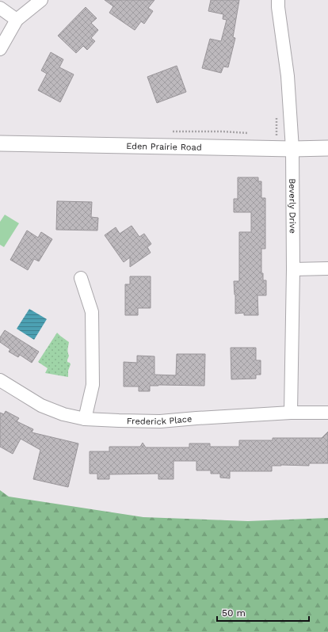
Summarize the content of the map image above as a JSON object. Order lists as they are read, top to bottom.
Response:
{
  "streets": {
    "street": ["Eden Prairie Road", "Beverly Drive", "Frederick Place"]
  },
  "crossings": [
    ["Eden Prairie Road", "Beverly Drive"],
    ["Beverly Drive", "Frederick Place"]
  ],
  "scale_bar": "50 m"
}
